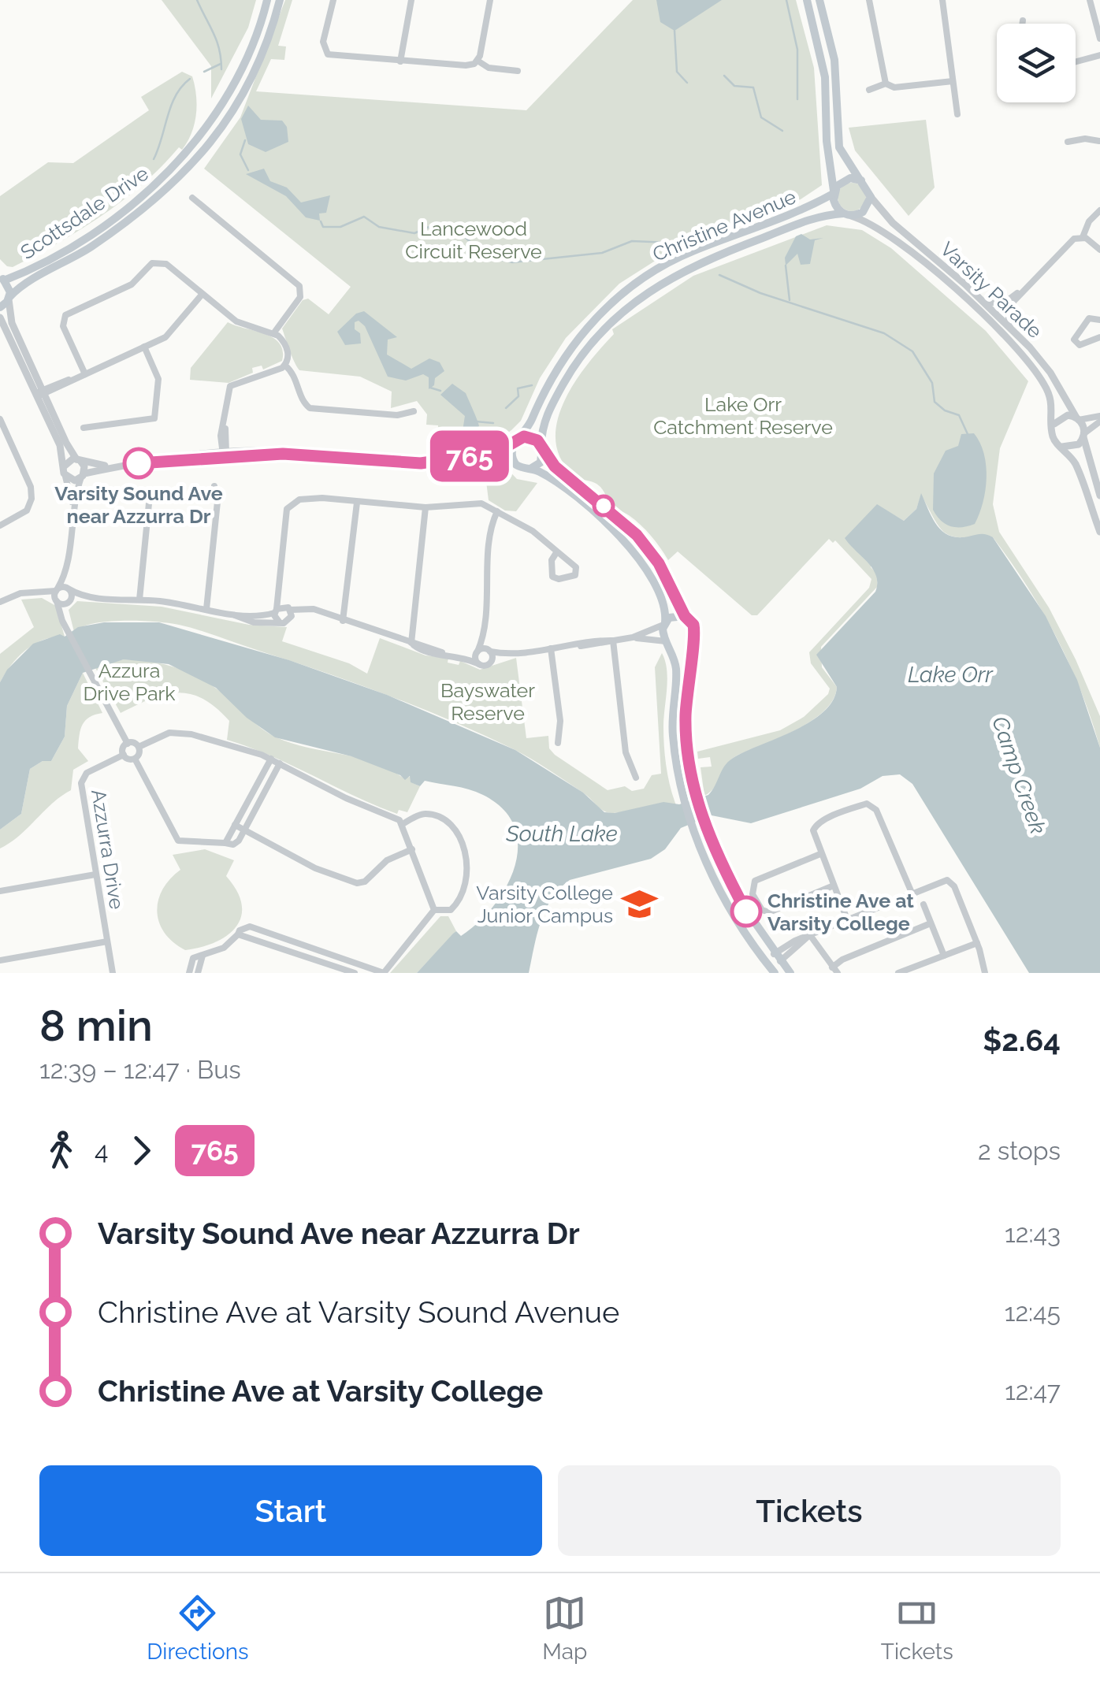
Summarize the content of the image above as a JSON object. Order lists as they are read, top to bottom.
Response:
{
  "streets": {
    "main road": ["Scottsdale Drive", "Christine Avenue"],
    "street": ["Varsity Parade", "Azzurra Drive"]
  },
  "crossings": [
    ["Christine Avenue", "Varsity Parade"]
  ],
  "water": ["Lake Orr", "Camp Creek", "South Lake"],
  "parks": [
    "Lancewood Circuit Reserve",
    "Lake Orr Catchment Reserve",
    "Azzura Drive Park",
    "Bayswater Reserve"
  ],
  "places": {
    "other": ["Varsity Sound Ave near Azzurra Dr", "Christine Ave at Varsity College"],
    "school or university": ["Varsity College Junior Campus"]
  },
  "lines": ["bus line 765"],
  "page": {
    "on_map": "765",
    "heading": ["8 min", "12:39 – 12:47 · Bus", "$2.64"],
    "legs": ["4", "765", "2 stops"],
    "list": [
      {
        "name": "Varsity Sound Ave near Azzurra Dr",
        "value": "12:43"
      },
      {
        "name": "Christine Ave at Varsity Sound Avenue",
        "value": "12:45"
      },
      {
        "name": "Christine Ave at Varsity College",
        "value": "12:47"
      }
    ],
    "buttons": ["Start", "Tickets"],
    "tabs": ["Directions", "Map", "Tickets"]
  }
}
